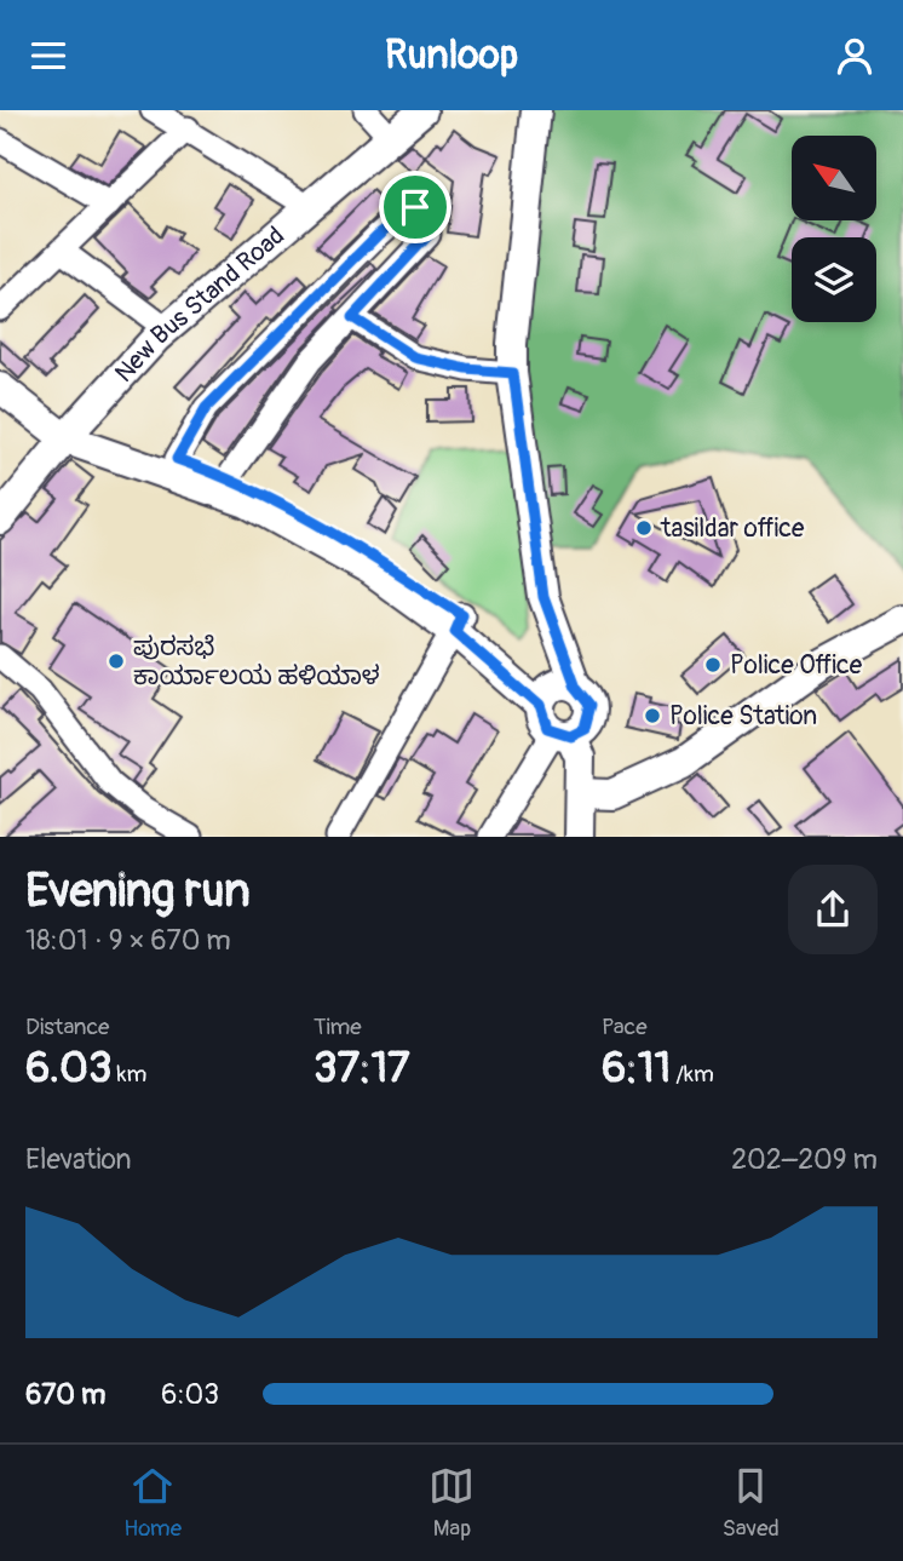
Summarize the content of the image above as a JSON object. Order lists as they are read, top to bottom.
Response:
{
  "streets": {
    "main road": ["New Bus Stand Road"]
  },
  "places": [
    "tasildar office",
    "ಪುರಸಭೆ ಕಾರ್ಯಾಲಯ ಹಳಿಯಾಳ",
    "Police Office",
    "Police Station"
  ],
  "north": "top left",
  "page": {
    "header": "Runloop",
    "heading": ["Evening run", "18:01 · 9 × 670 m"],
    "stats": [
      ["Distance", "6.03 km"],
      ["Time", "37:17"],
      ["Pace", "6:11 /km"]
    ],
    "chart": ["Elevation", "202–209 m"],
    "list": [
      {
        "name": "670 m",
        "note": "6:03"
      }
    ],
    "tabs": ["Home", "Map", "Saved"]
  }
}
